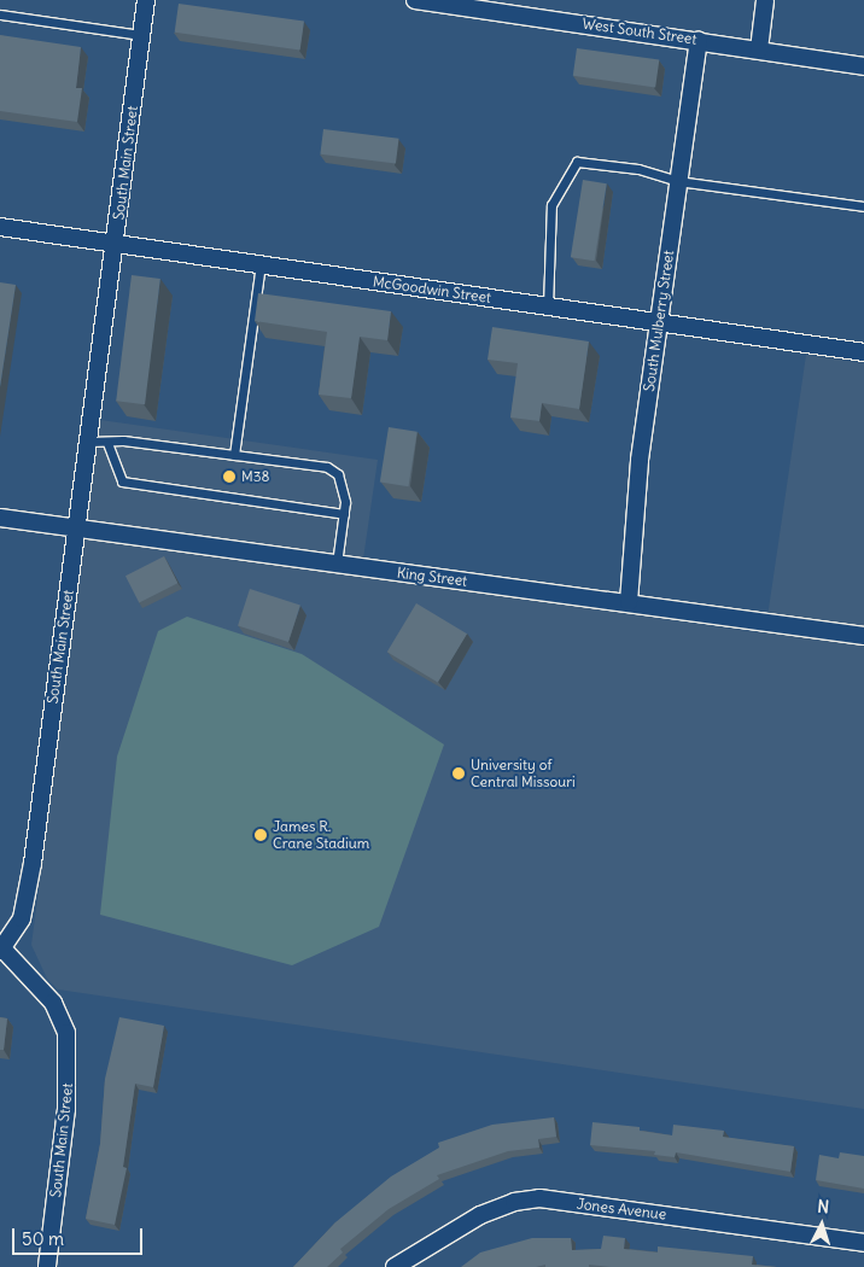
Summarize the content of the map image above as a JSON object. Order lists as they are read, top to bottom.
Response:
{
  "streets": {
    "street": [
      "West South Street",
      "South Main Street",
      "McGoodwin Street",
      "South Mulberry Street",
      "King Street",
      "Jones Avenue"
    ]
  },
  "crossings": [
    ["West South Street", "South Mulberry Street"],
    ["South Main Street", "McGoodwin Street"],
    ["South Main Street", "King Street"],
    ["McGoodwin Street", "South Mulberry Street"],
    ["South Mulberry Street", "King Street"]
  ],
  "places": ["M38", "University of Central Missouri", "James R. Crane Stadium"],
  "scale_bar": "50 m",
  "north": "top"
}
